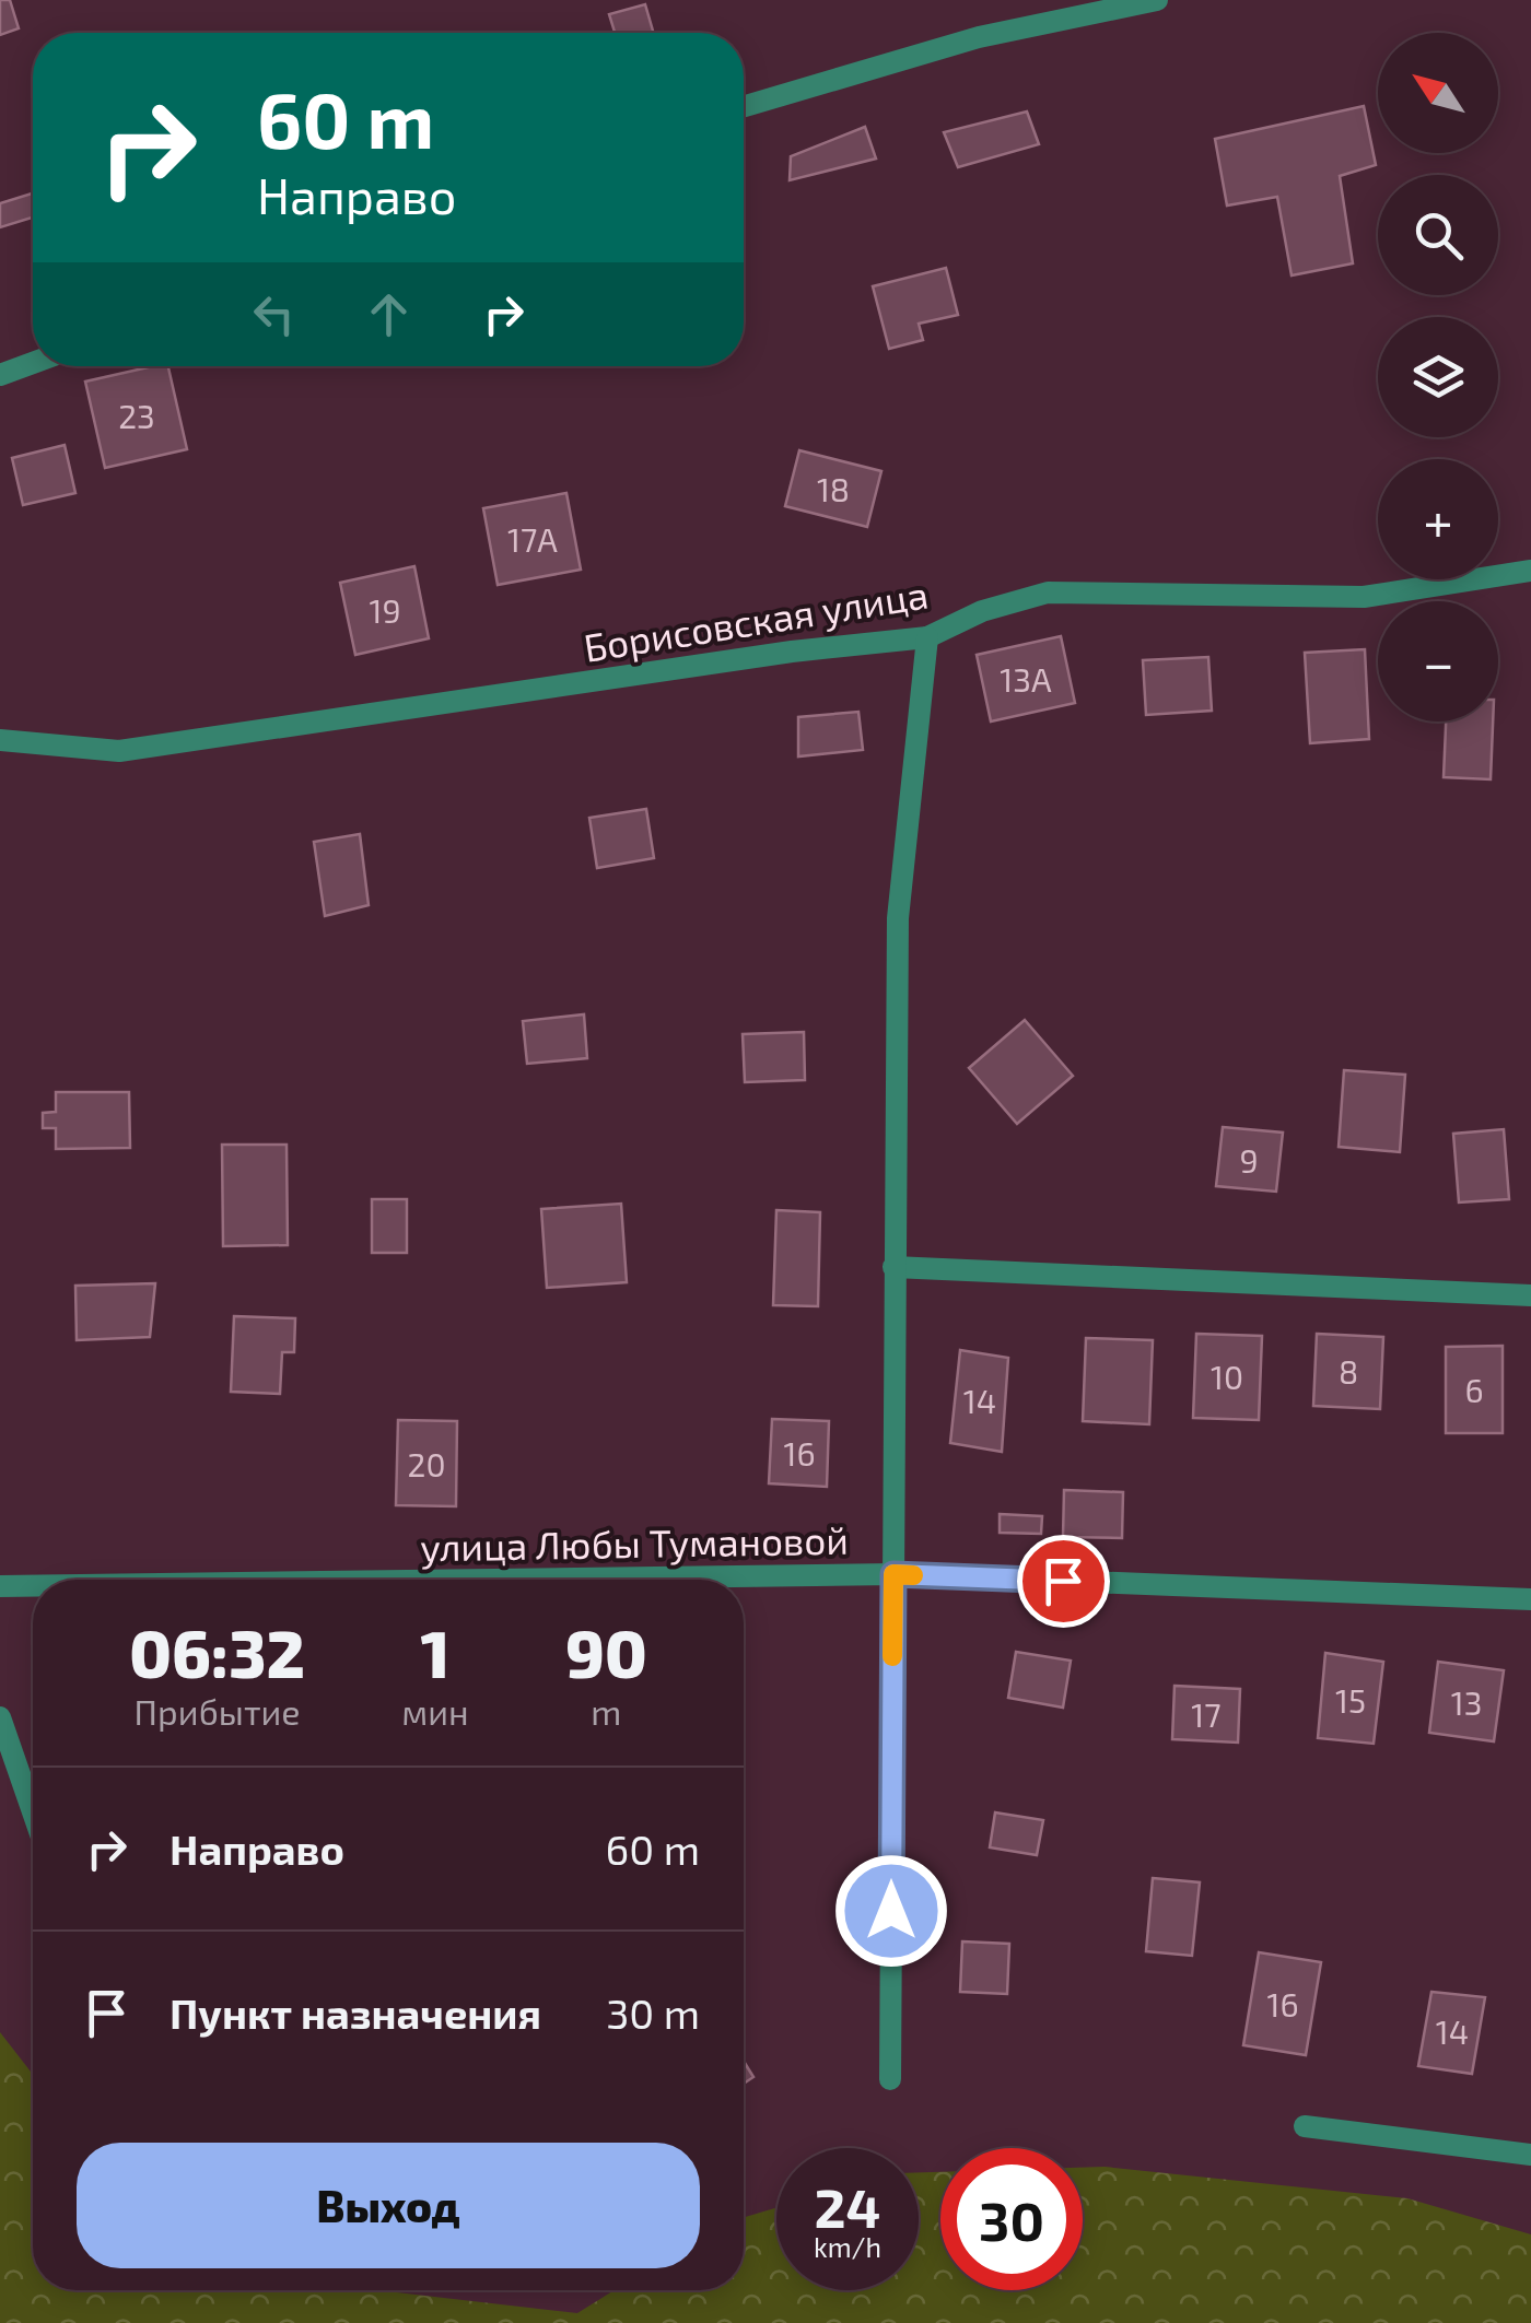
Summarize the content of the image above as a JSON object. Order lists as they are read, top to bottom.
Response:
{
  "streets": {
    "street": ["Борисовская улица", "улица Любы Тумановой"]
  },
  "house_numbers": [
    "23",
    "18",
    "17А",
    "19",
    "13А",
    "9",
    "8",
    "10",
    "6",
    "14",
    "16",
    "20",
    "15",
    "13",
    "17",
    "16",
    "14"
  ],
  "north": "top left",
  "page": {
    "map_buttons": ["+", "−"],
    "turn": ["60 m", "Направо"],
    "eta": [
      "06:32",
      "Прибытие",
      "1",
      "мин",
      "90",
      "m"
    ],
    "list": [
      {
        "name": "Направо",
        "value": "60 m"
      },
      {
        "name": "Пункт назначения",
        "value": "30 m"
      }
    ],
    "buttons": "Выход",
    "speed": "24 km/h",
    "limit": "30"
  }
}
